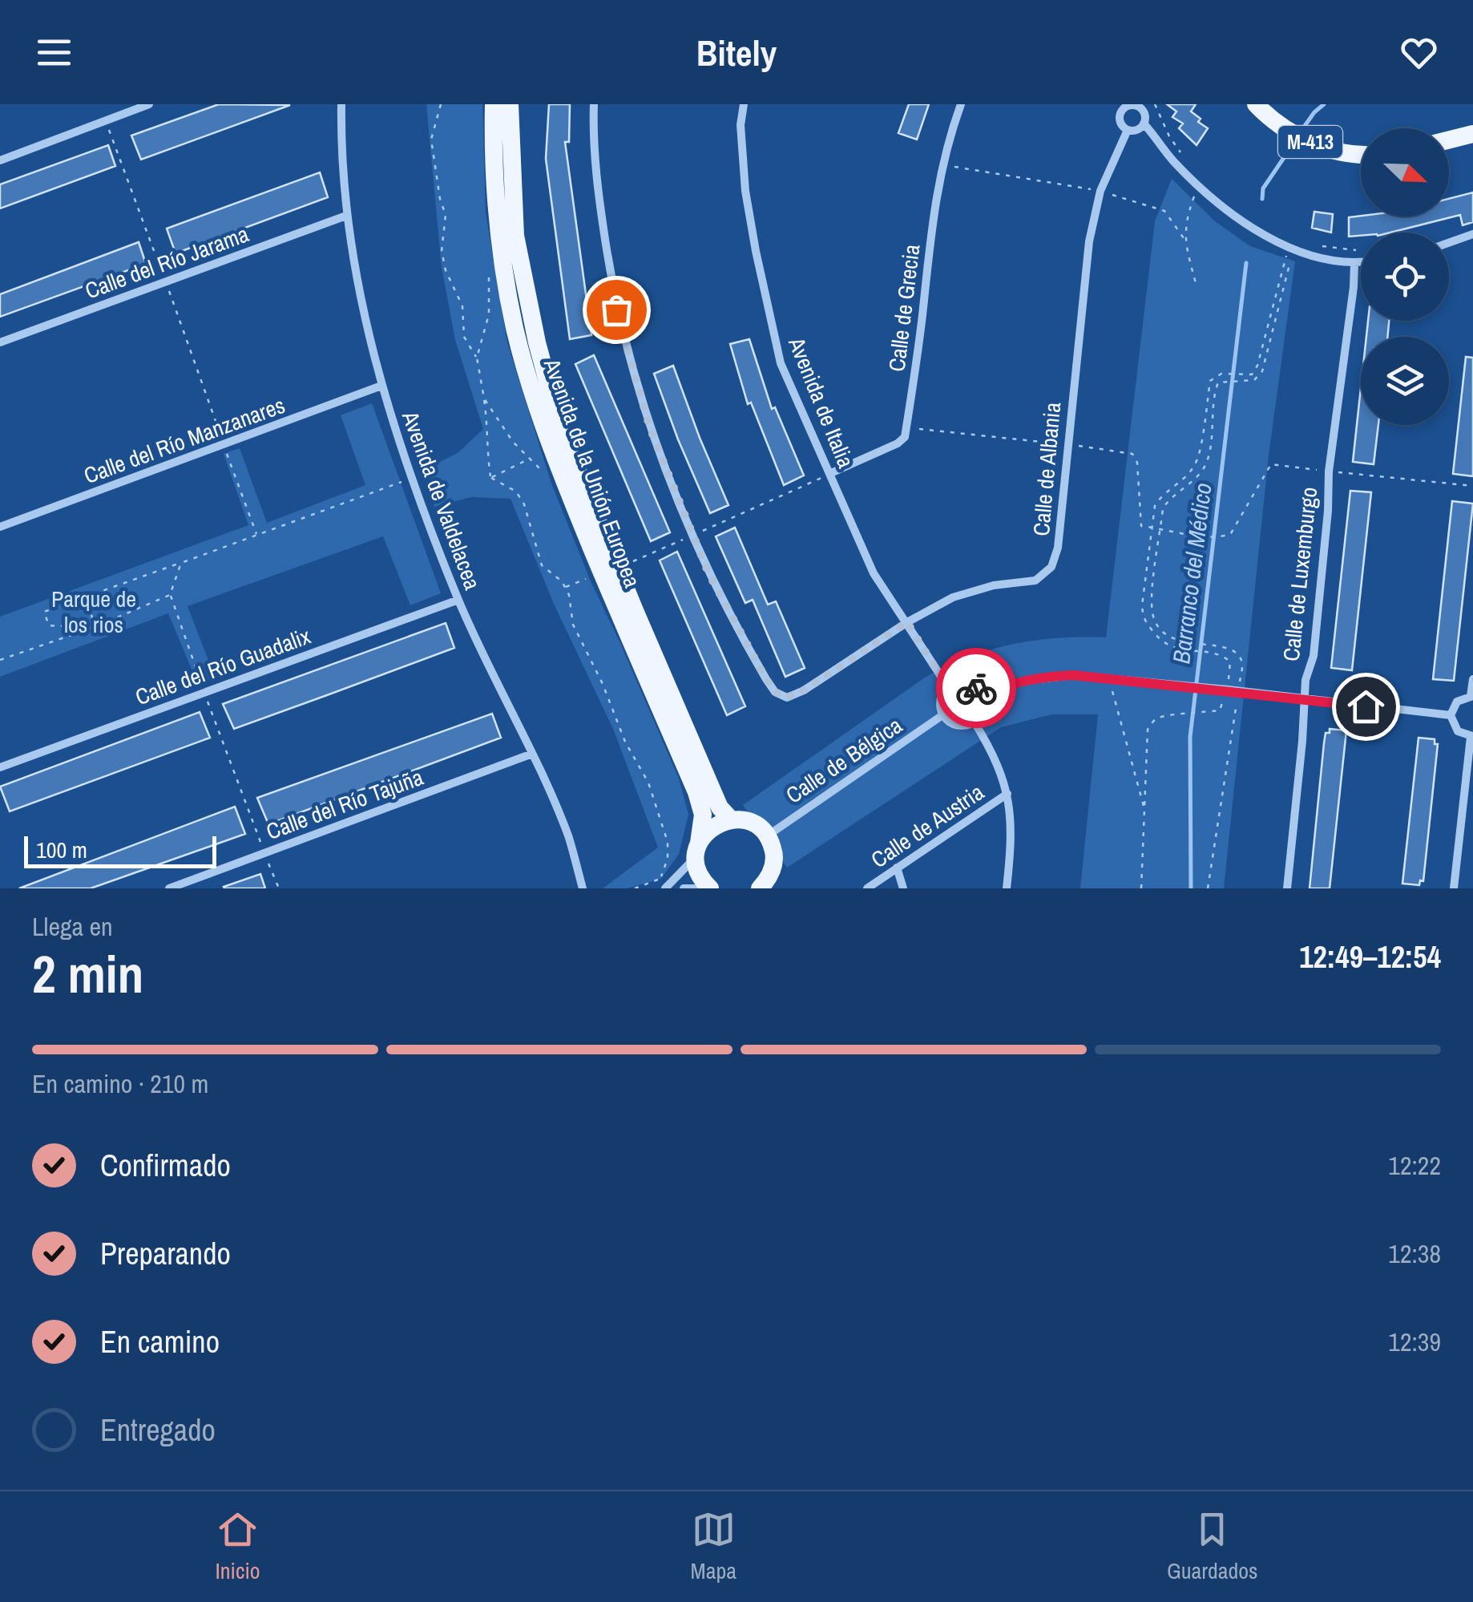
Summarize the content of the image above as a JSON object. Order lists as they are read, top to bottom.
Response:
{
  "streets": {
    "main road": ["M-413", "Avenida de la Unión Europea"],
    "street": [
      "Calle del Río Jarama",
      "Calle de Grecia",
      "Avenida de Italia",
      "Calle del Río Manzanares",
      "Calle de Albania",
      "Avenida de Valdelacea",
      "Calle de Luxemburgo",
      "Calle del Río Guadalix",
      "Calle de Bélgica",
      "Calle del Río Tajuña",
      "Calle de Austria"
    ]
  },
  "crossings": [
    ["Calle del Río Jarama", "Avenida de Valdelacea"],
    ["Calle de Grecia", "Avenida de Italia"],
    ["Avenida de Italia", "Calle de Albania"],
    ["Avenida de Italia", "Calle de Bélgica"],
    ["Calle del Río Manzanares", "Avenida de Valdelacea"],
    ["Avenida de Valdelacea", "Calle del Río Guadalix"],
    ["Avenida de Valdelacea", "Calle del Río Tajuña"]
  ],
  "water": ["Barranco del Médico"],
  "parks": ["Parque de los rios"],
  "scale_bar": "100 m",
  "north": "bottom right",
  "page": {
    "header": "Bitely",
    "scale": "100 m",
    "heading": ["2 min", "Llega en", "12:49–12:54"],
    "bar": "En camino · 210 m",
    "list": [
      ["Confirmado", "12:22"],
      ["Preparando", "12:38"],
      ["En camino", "12:39"],
      "Entregado"
    ],
    "tabs": ["Inicio", "Mapa", "Guardados"]
  }
}
